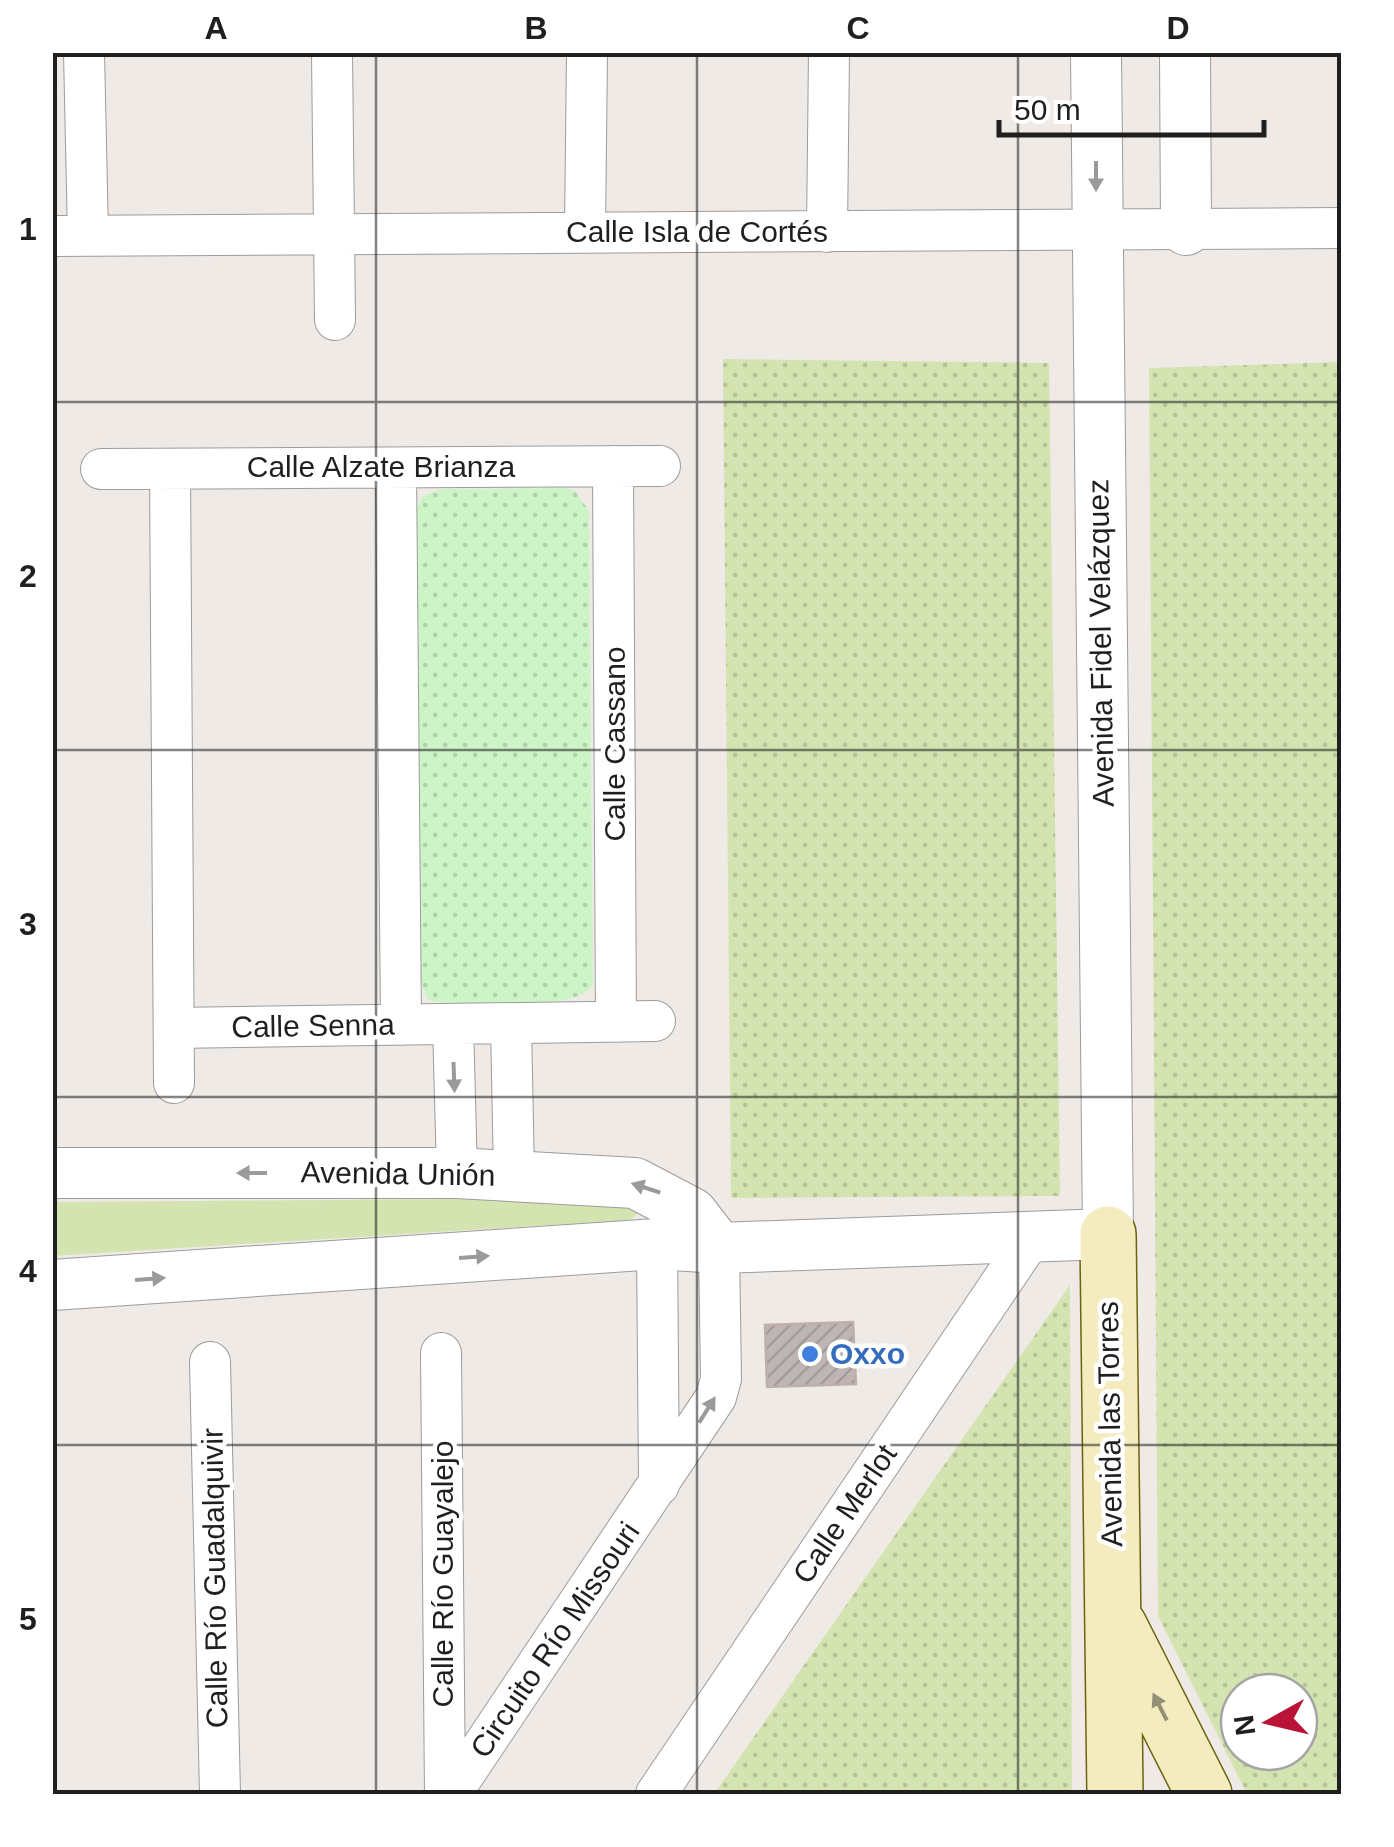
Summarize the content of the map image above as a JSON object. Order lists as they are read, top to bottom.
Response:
{
  "streets": {
    "main road": ["Avenida las Torres"],
    "street": [
      "Calle Isla de Cortés",
      "Calle Alzate Brianza",
      "Avenida Fidel Velázquez",
      "Calle Cassano",
      "Calle Senna",
      "Avenida Unión",
      "Calle Merlot",
      "Calle Río Guayalejo",
      "Calle Río Guadalquivir",
      "Circuito Río Missouri"
    ]
  },
  "crossings": [
    ["Calle Isla de Cortés", "Avenida Fidel Velázquez"],
    ["Calle Alzate Brianza", "Calle Cassano"],
    ["Avenida Fidel Velázquez", "Avenida las Torres"],
    ["Calle Cassano", "Calle Senna"],
    ["Avenida Unión", "Circuito Río Missouri"],
    ["Calle Río Guayalejo", "Circuito Río Missouri"]
  ],
  "places": ["Oxxo"],
  "scale_bar": "50 m",
  "north": "left",
  "grid": {
    "columns": [
      "A",
      "B",
      "C",
      "D"
    ],
    "rows": [
      "1",
      "2",
      "3",
      "4",
      "5"
    ]
  }
}
